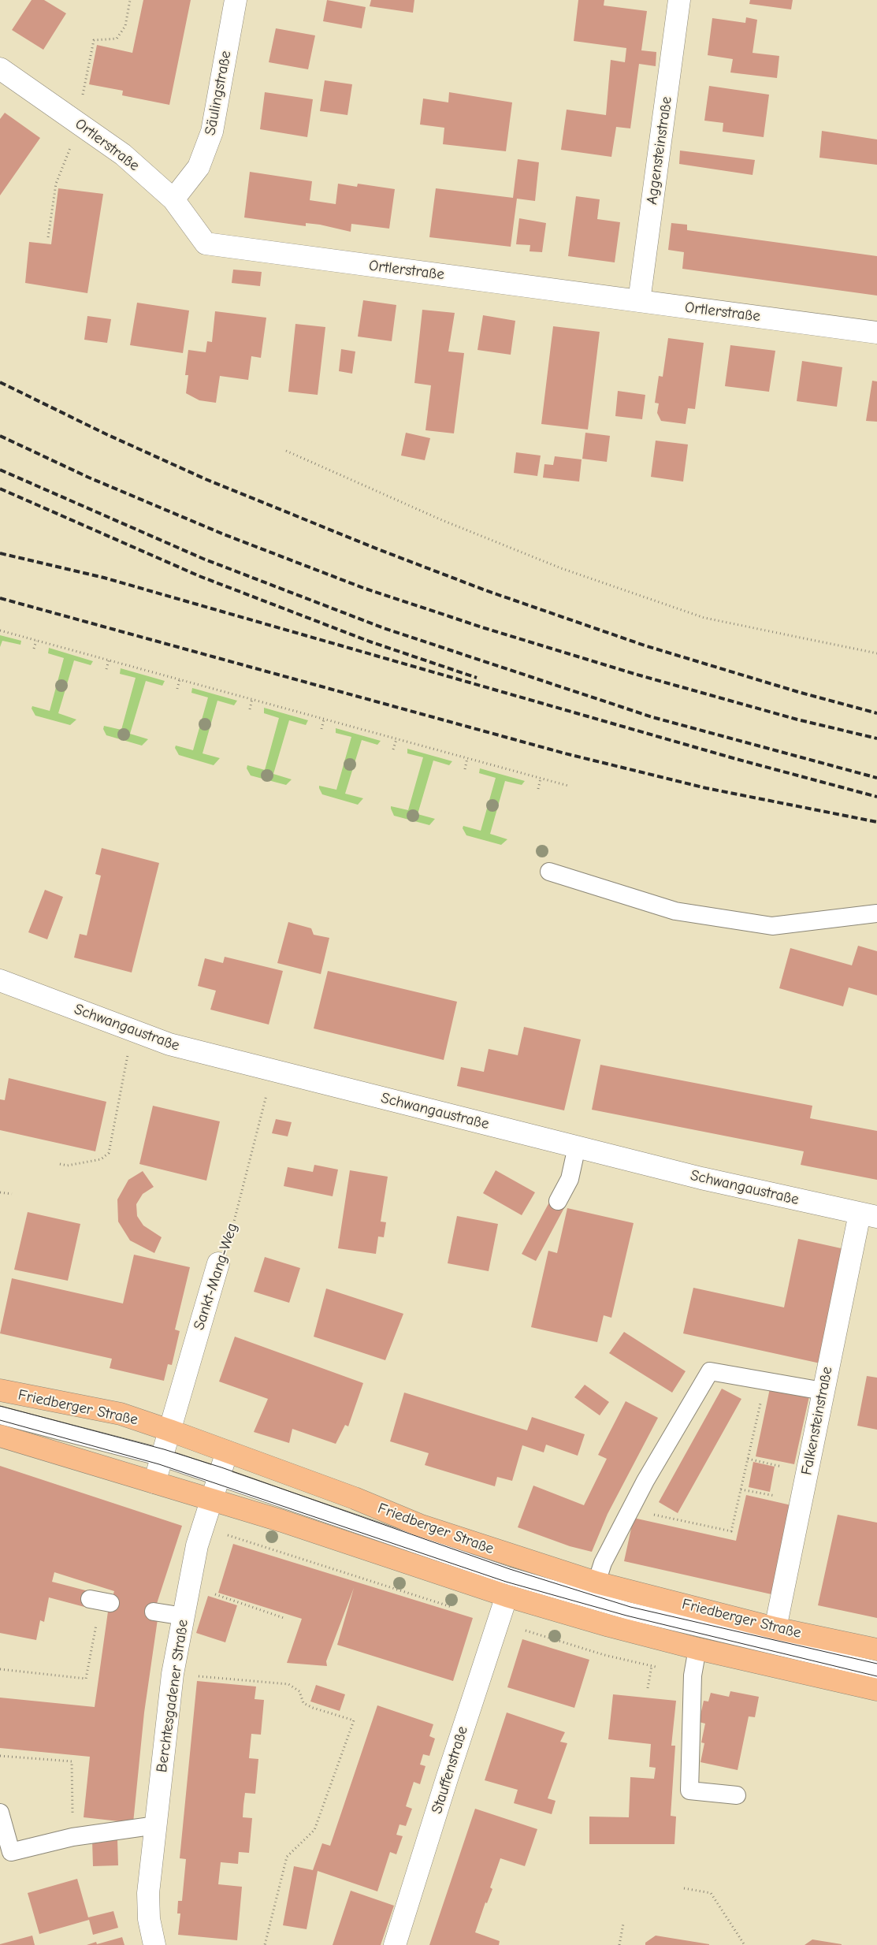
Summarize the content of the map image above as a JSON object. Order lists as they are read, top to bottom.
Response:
{
  "streets": {
    "main road": ["Friedberger Straße"],
    "street": [
      "Säulingstraße",
      "Ortlerstraße",
      "Aggensteinstraße",
      "Schwangaustraße",
      "Sankt-Mang-Weg",
      "Falkensteinstraße",
      "Berchtesgadener Straße",
      "Stauffenstraße"
    ]
  },
  "crossings": [
    ["Säulingstraße", "Ortlerstraße"],
    ["Ortlerstraße", "Aggensteinstraße"],
    ["Schwangaustraße", "Sankt-Mang-Weg"],
    ["Schwangaustraße", "Falkensteinstraße"],
    ["Sankt-Mang-Weg", "Friedberger Straße"],
    ["Friedberger Straße", "Falkensteinstraße"],
    ["Friedberger Straße", "Berchtesgadener Straße"]
  ]
}
